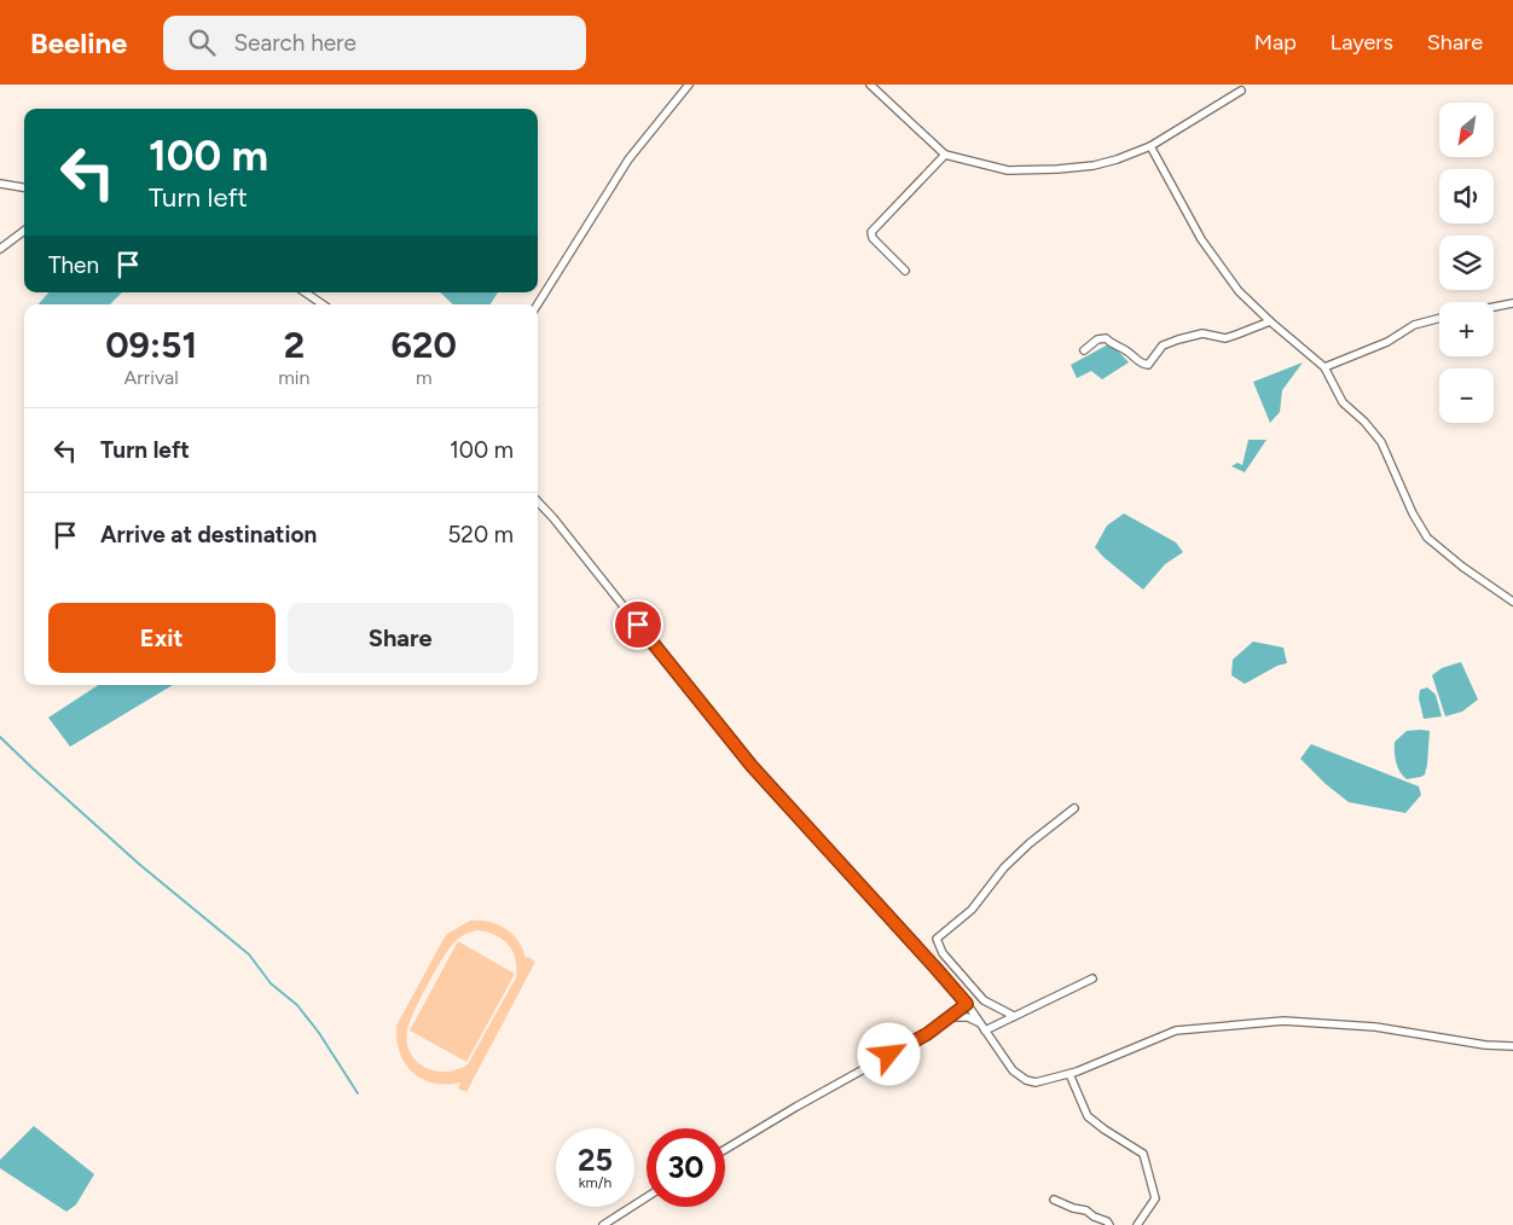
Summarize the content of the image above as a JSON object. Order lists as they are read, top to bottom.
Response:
{
  "north": "bottom left",
  "page": {
    "header": "Beeline",
    "search": "Search here",
    "nav": ["Map", "Layers", "Share"],
    "map_buttons": ["+", "−"],
    "turn": ["100 m", "Turn left"],
    "then": "Then",
    "eta": [
      "09:51",
      "Arrival",
      "2",
      "min",
      "620",
      "m"
    ],
    "list": [
      {
        "name": "Turn left",
        "value": "100 m"
      },
      {
        "name": "Arrive at destination",
        "value": "520 m"
      }
    ],
    "buttons": ["Exit", "Share"],
    "speed": "25 km/h",
    "limit": "30"
  }
}
